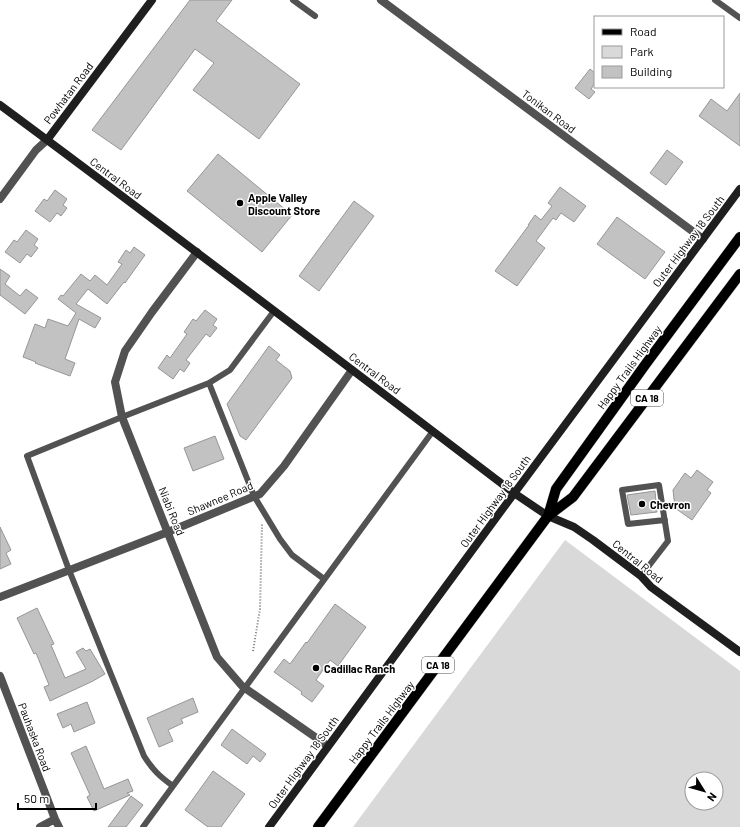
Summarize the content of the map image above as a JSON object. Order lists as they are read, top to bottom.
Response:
{
  "streets": {
    "main road": ["Happy Trails Highway", "CA 18"],
    "street": [
      "Powhatan Road",
      "Tonikan Road",
      "Central Road",
      "Outer Highway 18 South",
      "Shawnee Road",
      "Niabi Road",
      "Pauhaska Road"
    ]
  },
  "crossings": [
    ["Powhatan Road", "Central Road"],
    ["Tonikan Road", "Outer Highway 18 South"],
    ["Central Road", "Outer Highway 18 South"],
    ["Central Road", "Happy Trails Highway"],
    ["Central Road", "Shawnee Road"],
    ["Central Road", "Niabi Road"],
    ["Outer Highway 18 South", "Niabi Road"],
    ["Shawnee Road", "Niabi Road"]
  ],
  "places": ["Apple Valley Discount Store", "Chevron", "Cadillac Ranch"],
  "legend": ["Road", "Park", "Building"],
  "scale_bar": "50 m",
  "north": "bottom right"
}
